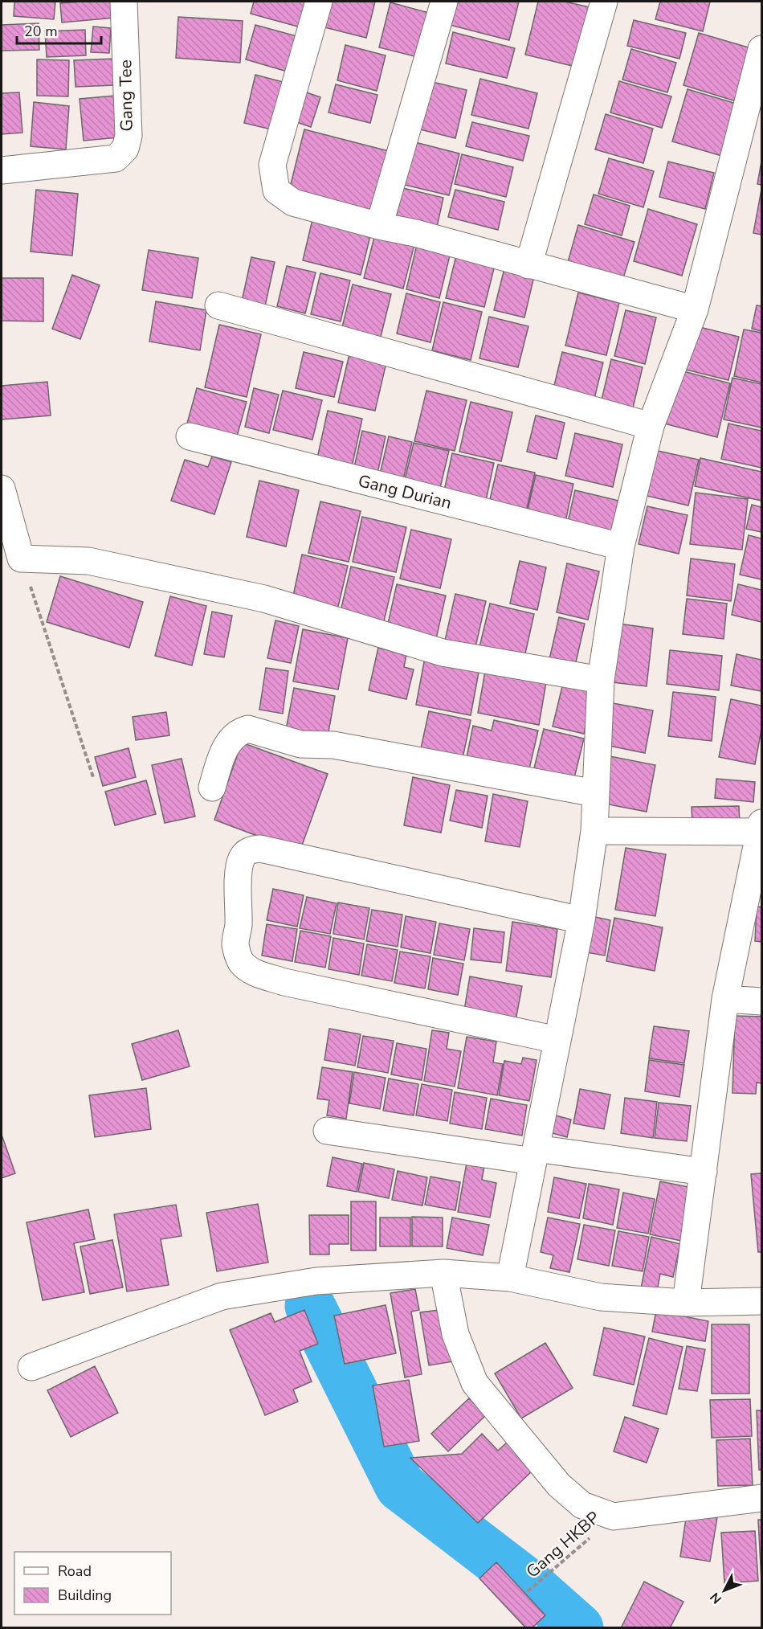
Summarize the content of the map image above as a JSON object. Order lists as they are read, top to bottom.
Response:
{
  "streets": {
    "street": ["Gang Tee", "Gang Durian"],
    "path": ["Gang HKBP"]
  },
  "legend": ["Road", "Building"],
  "scale_bar": "20 m",
  "north": "bottom left"
}
